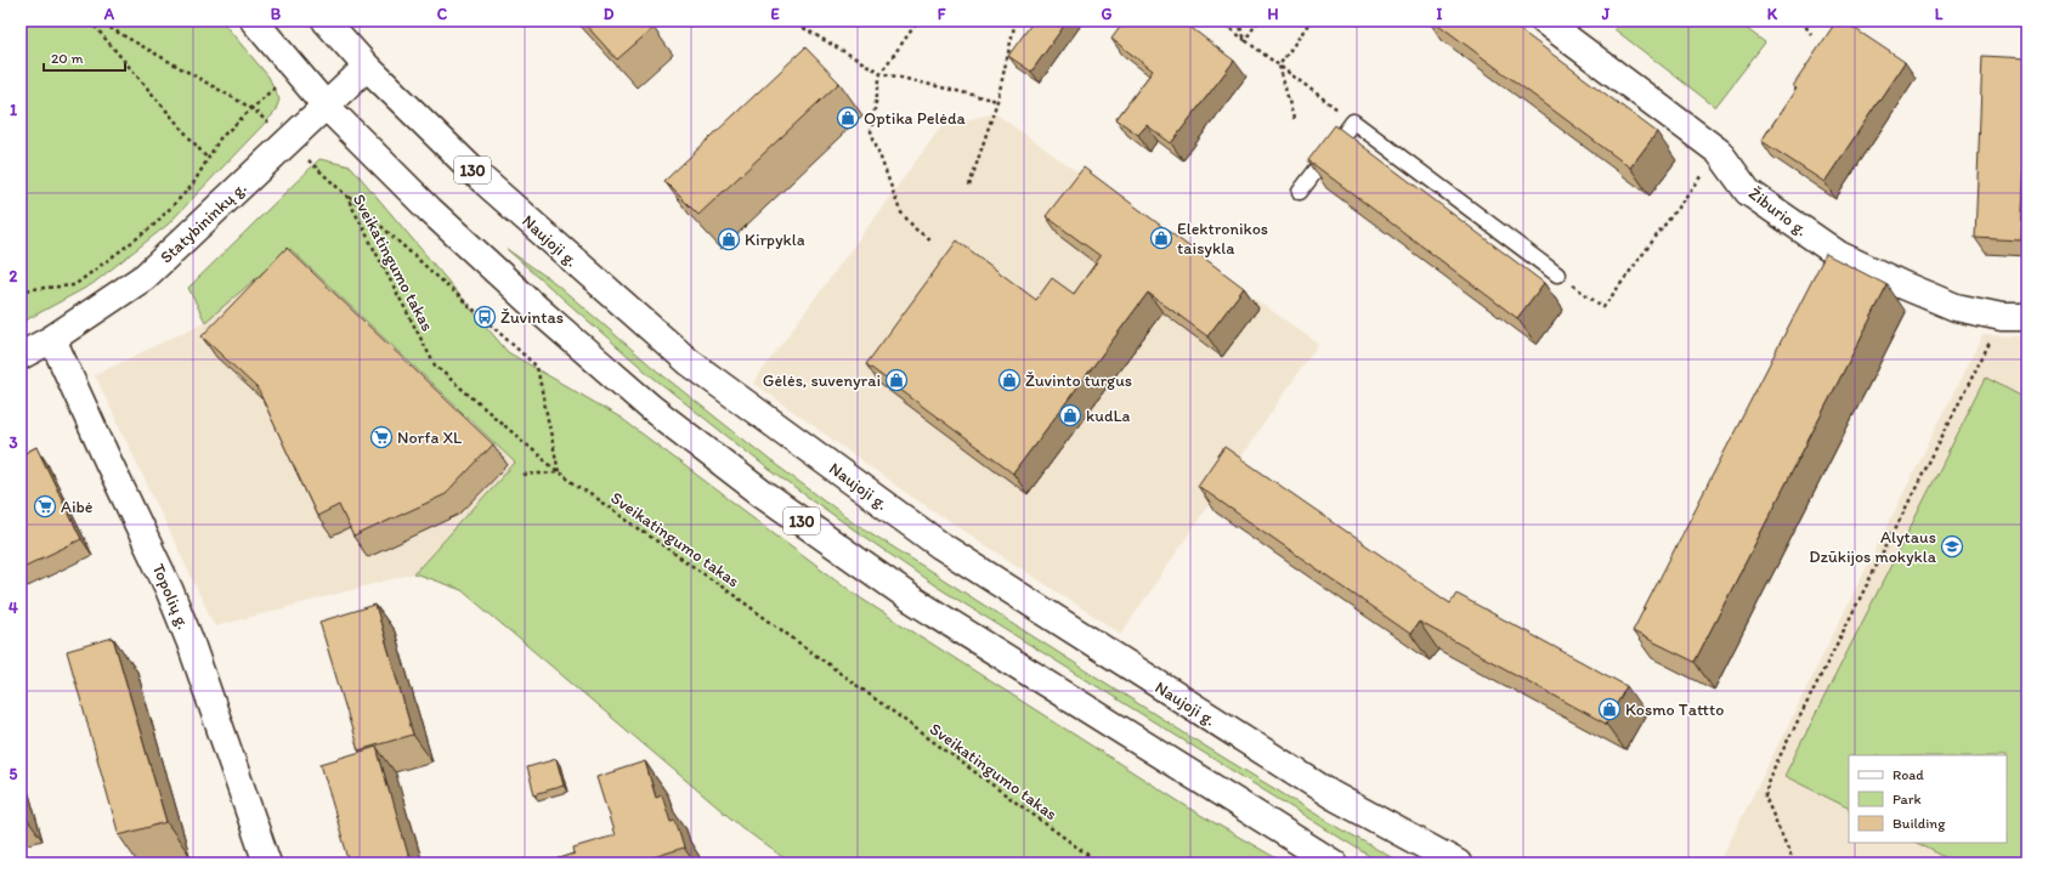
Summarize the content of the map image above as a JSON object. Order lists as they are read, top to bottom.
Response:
{
  "streets": {
    "main road": [
      "130",
      "Žiburio g.",
      "Statybininkų g.",
      "Naujoji g.",
      "Topolių g."
    ],
    "path": ["Sveikatingumo takas"]
  },
  "crossings": [
    ["130", "Statybininkų g."],
    ["Statybininkų g.", "Naujoji g."],
    ["Statybininkų g.", "Topolių g."]
  ],
  "places": {
    "shop": [
      "Optika Pelėda",
      "Elektronikos taisykla",
      "Kirpykla",
      "Gėlės, suvenyrai",
      "Žuvinto turgus",
      "kudLa",
      "Kosmo Tattto"
    ],
    "bus stop": ["Žuvintas"],
    "supermarket": ["Norfa XL", "Aibė"],
    "school or university": ["Alytaus Dzūkijos mokykla"]
  },
  "legend": ["Road", "Park", "Building"],
  "scale_bar": "20 m",
  "grid": {
    "columns": [
      "A",
      "B",
      "C",
      "D",
      "E",
      "F",
      "G",
      "H",
      "I",
      "J",
      "K",
      "L"
    ],
    "rows": [
      "1",
      "2",
      "3",
      "4",
      "5"
    ]
  }
}
